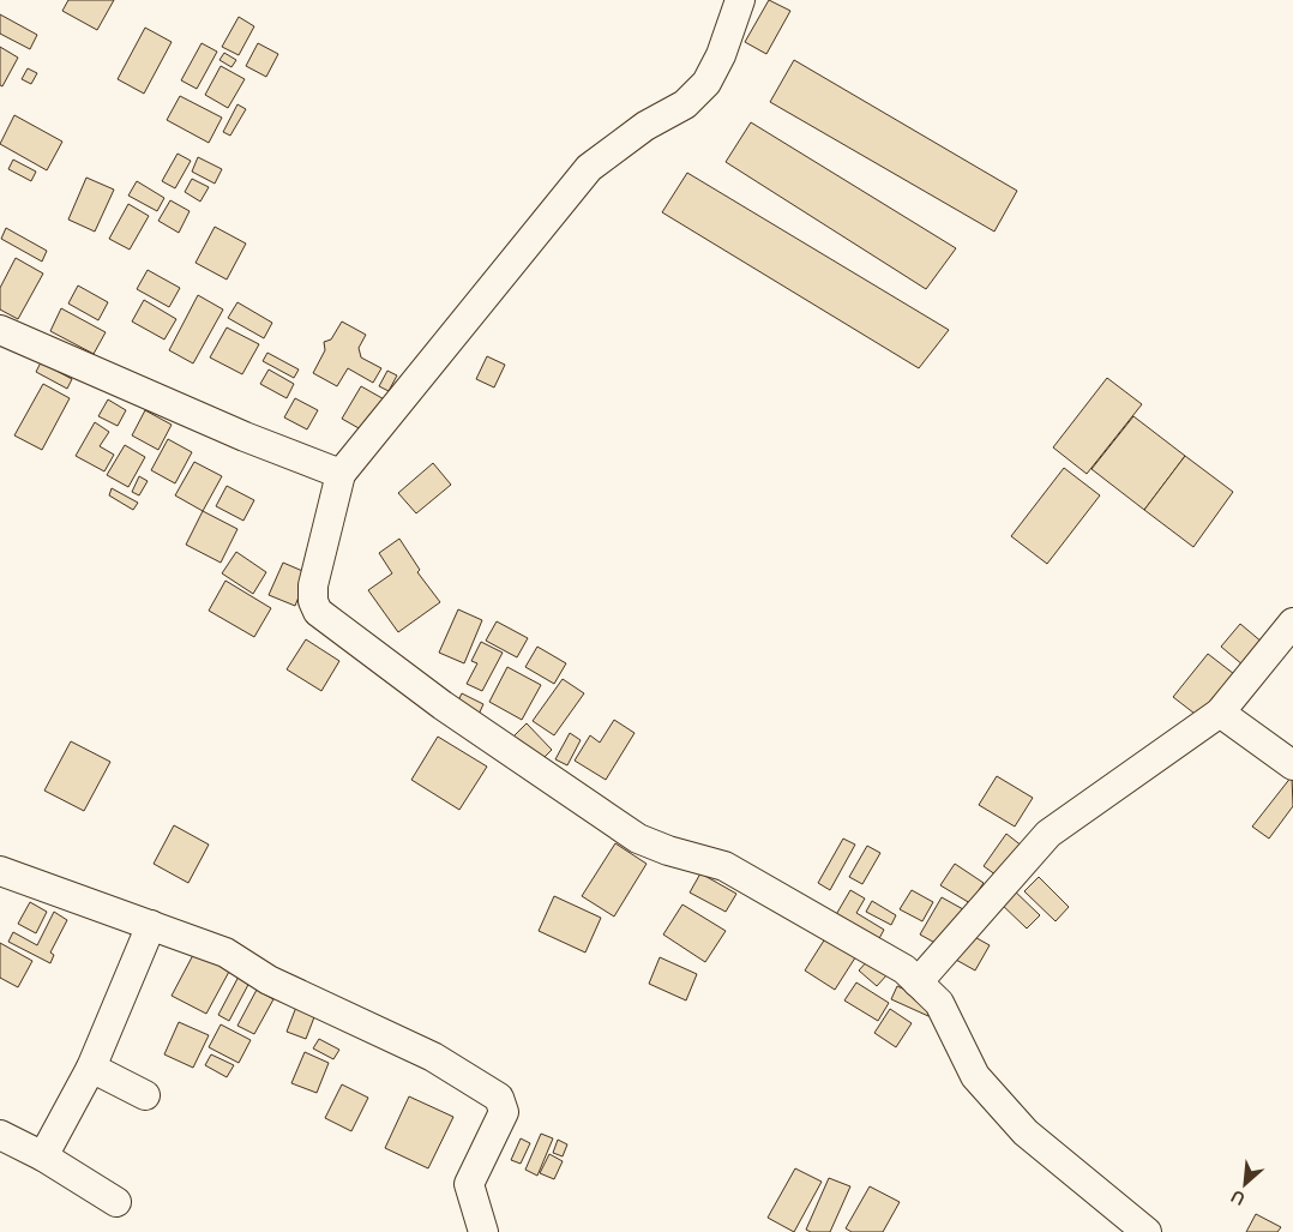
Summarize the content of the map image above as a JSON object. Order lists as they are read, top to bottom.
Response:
{
  "north": "bottom left"
}
